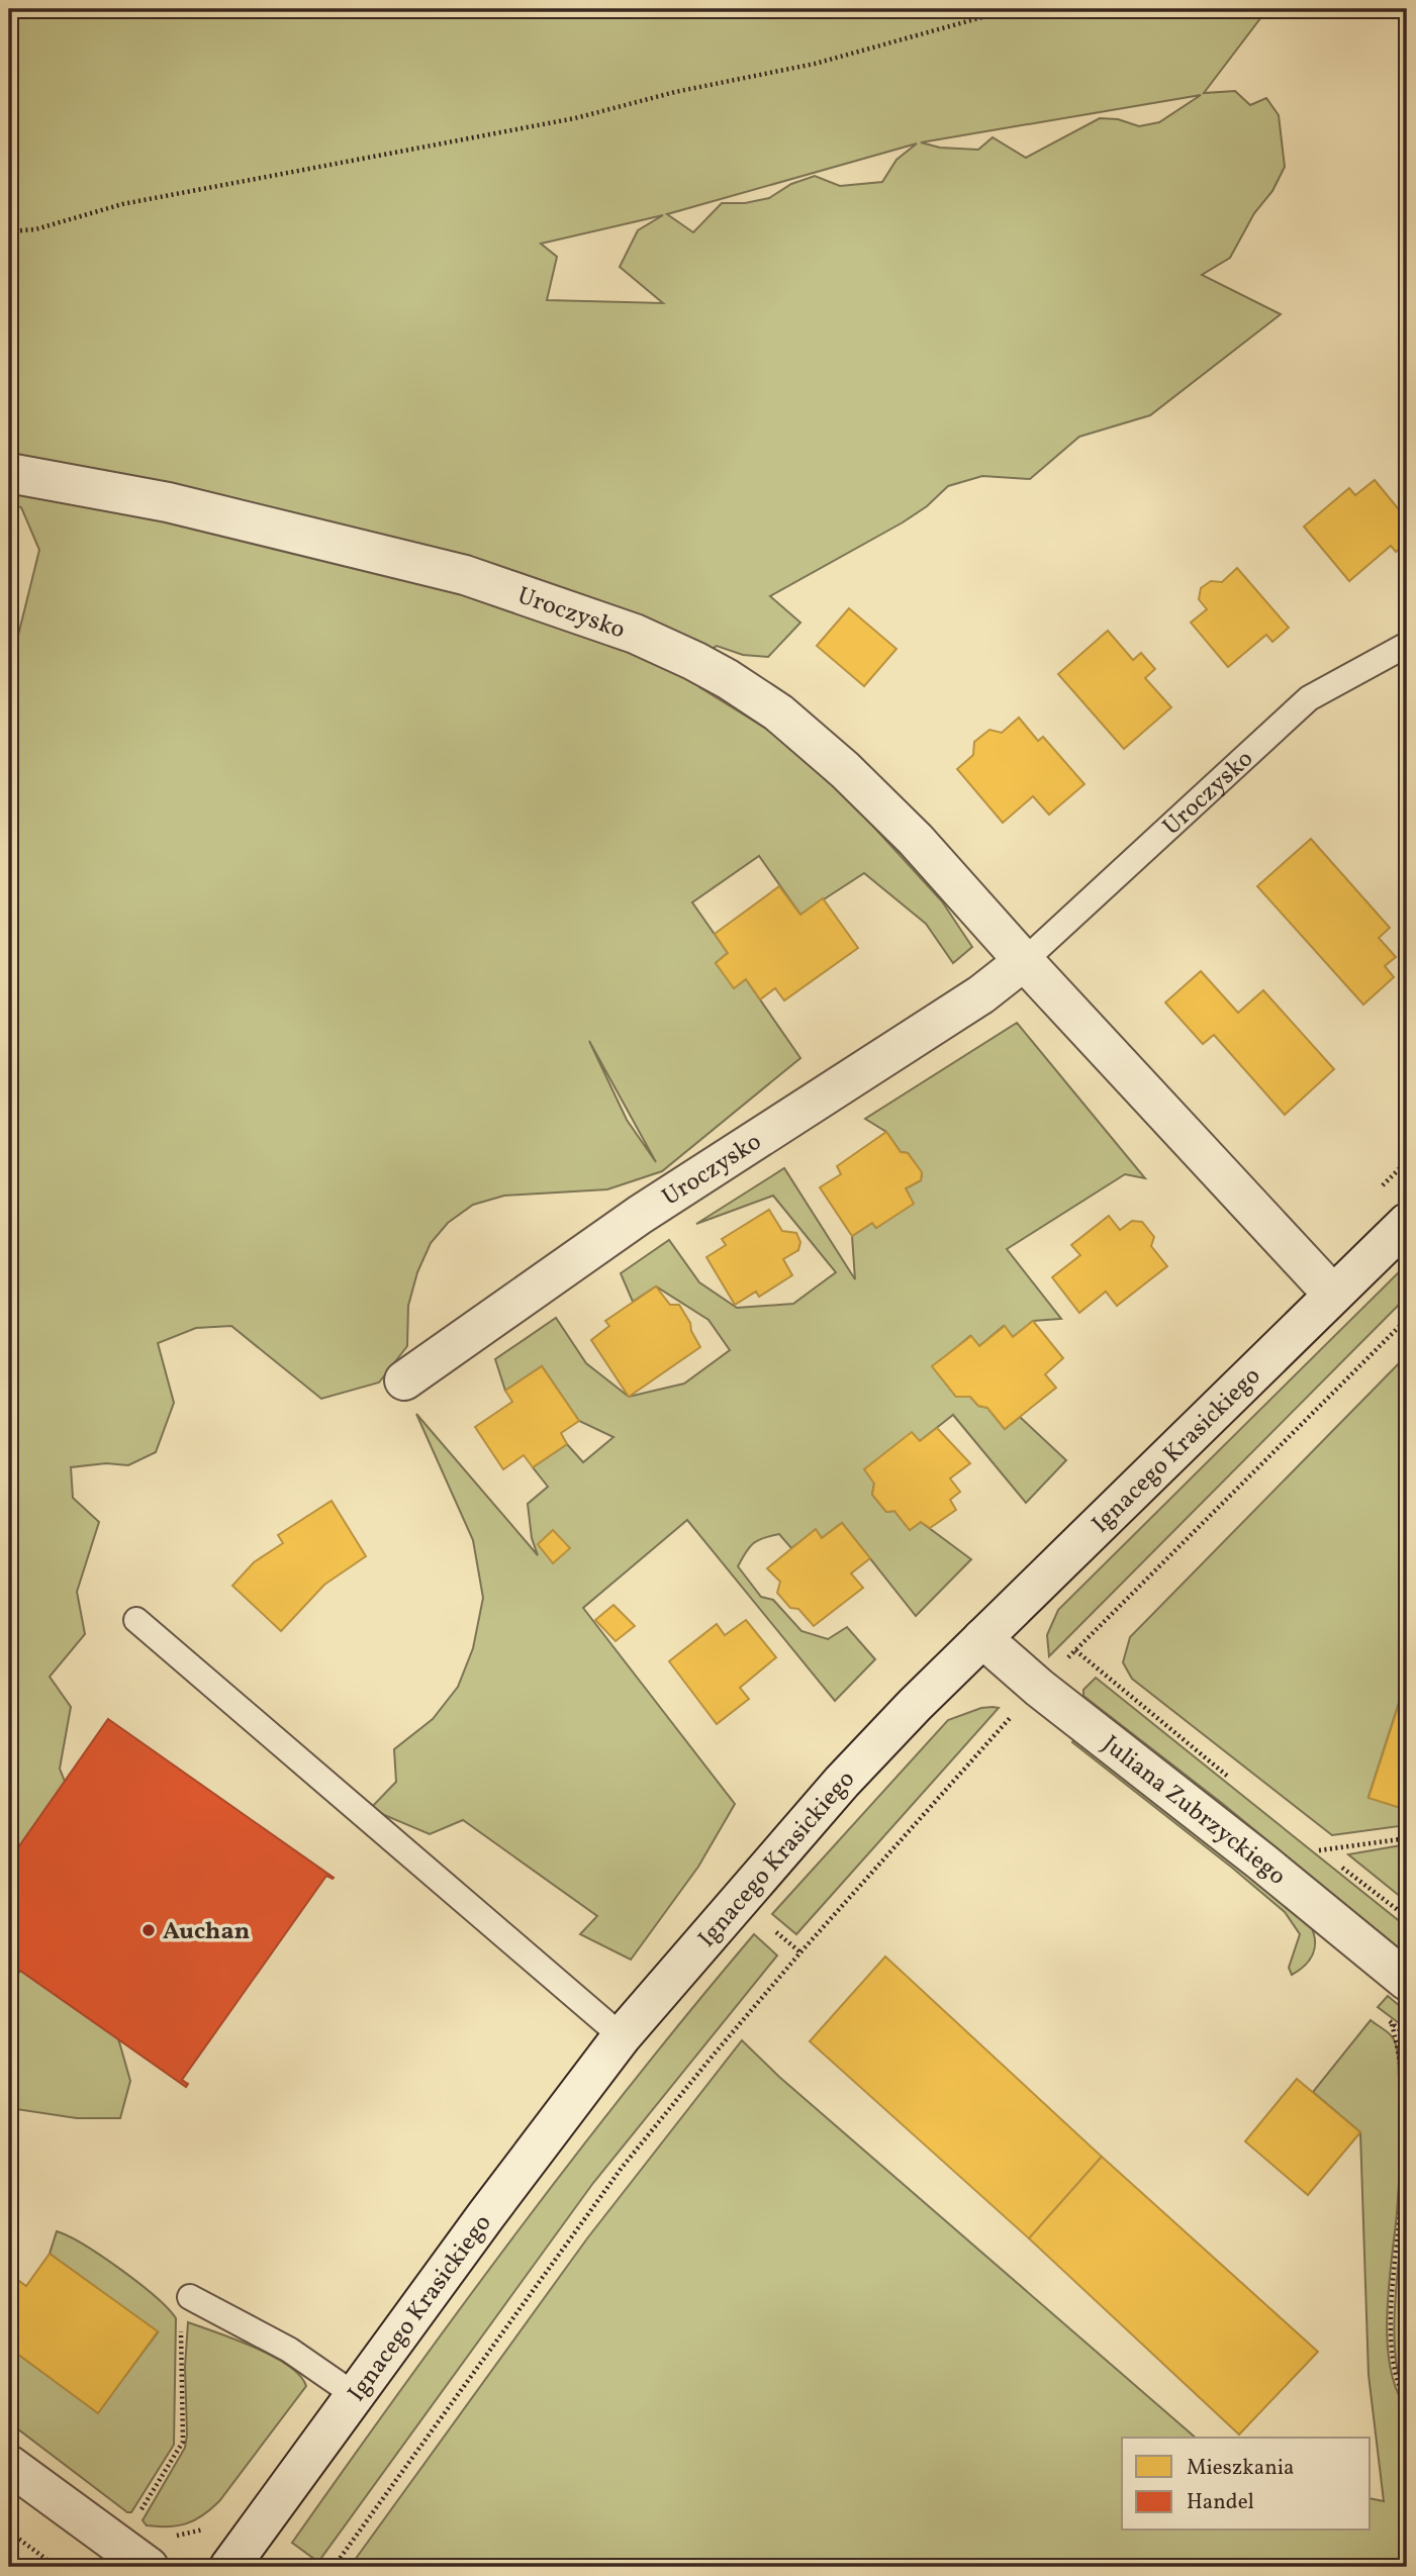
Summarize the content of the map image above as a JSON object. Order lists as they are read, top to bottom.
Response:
{
  "streets": {
    "street": ["Uroczysko", "Ignacego Krasickiego", "Juliana Zubrzyckiego"]
  },
  "crossings": [
    ["Uroczysko", "Ignacego Krasickiego"],
    ["Ignacego Krasickiego", "Juliana Zubrzyckiego"]
  ],
  "places": ["Auchan"],
  "legend": ["Mieszkania", "Handel"]
}
